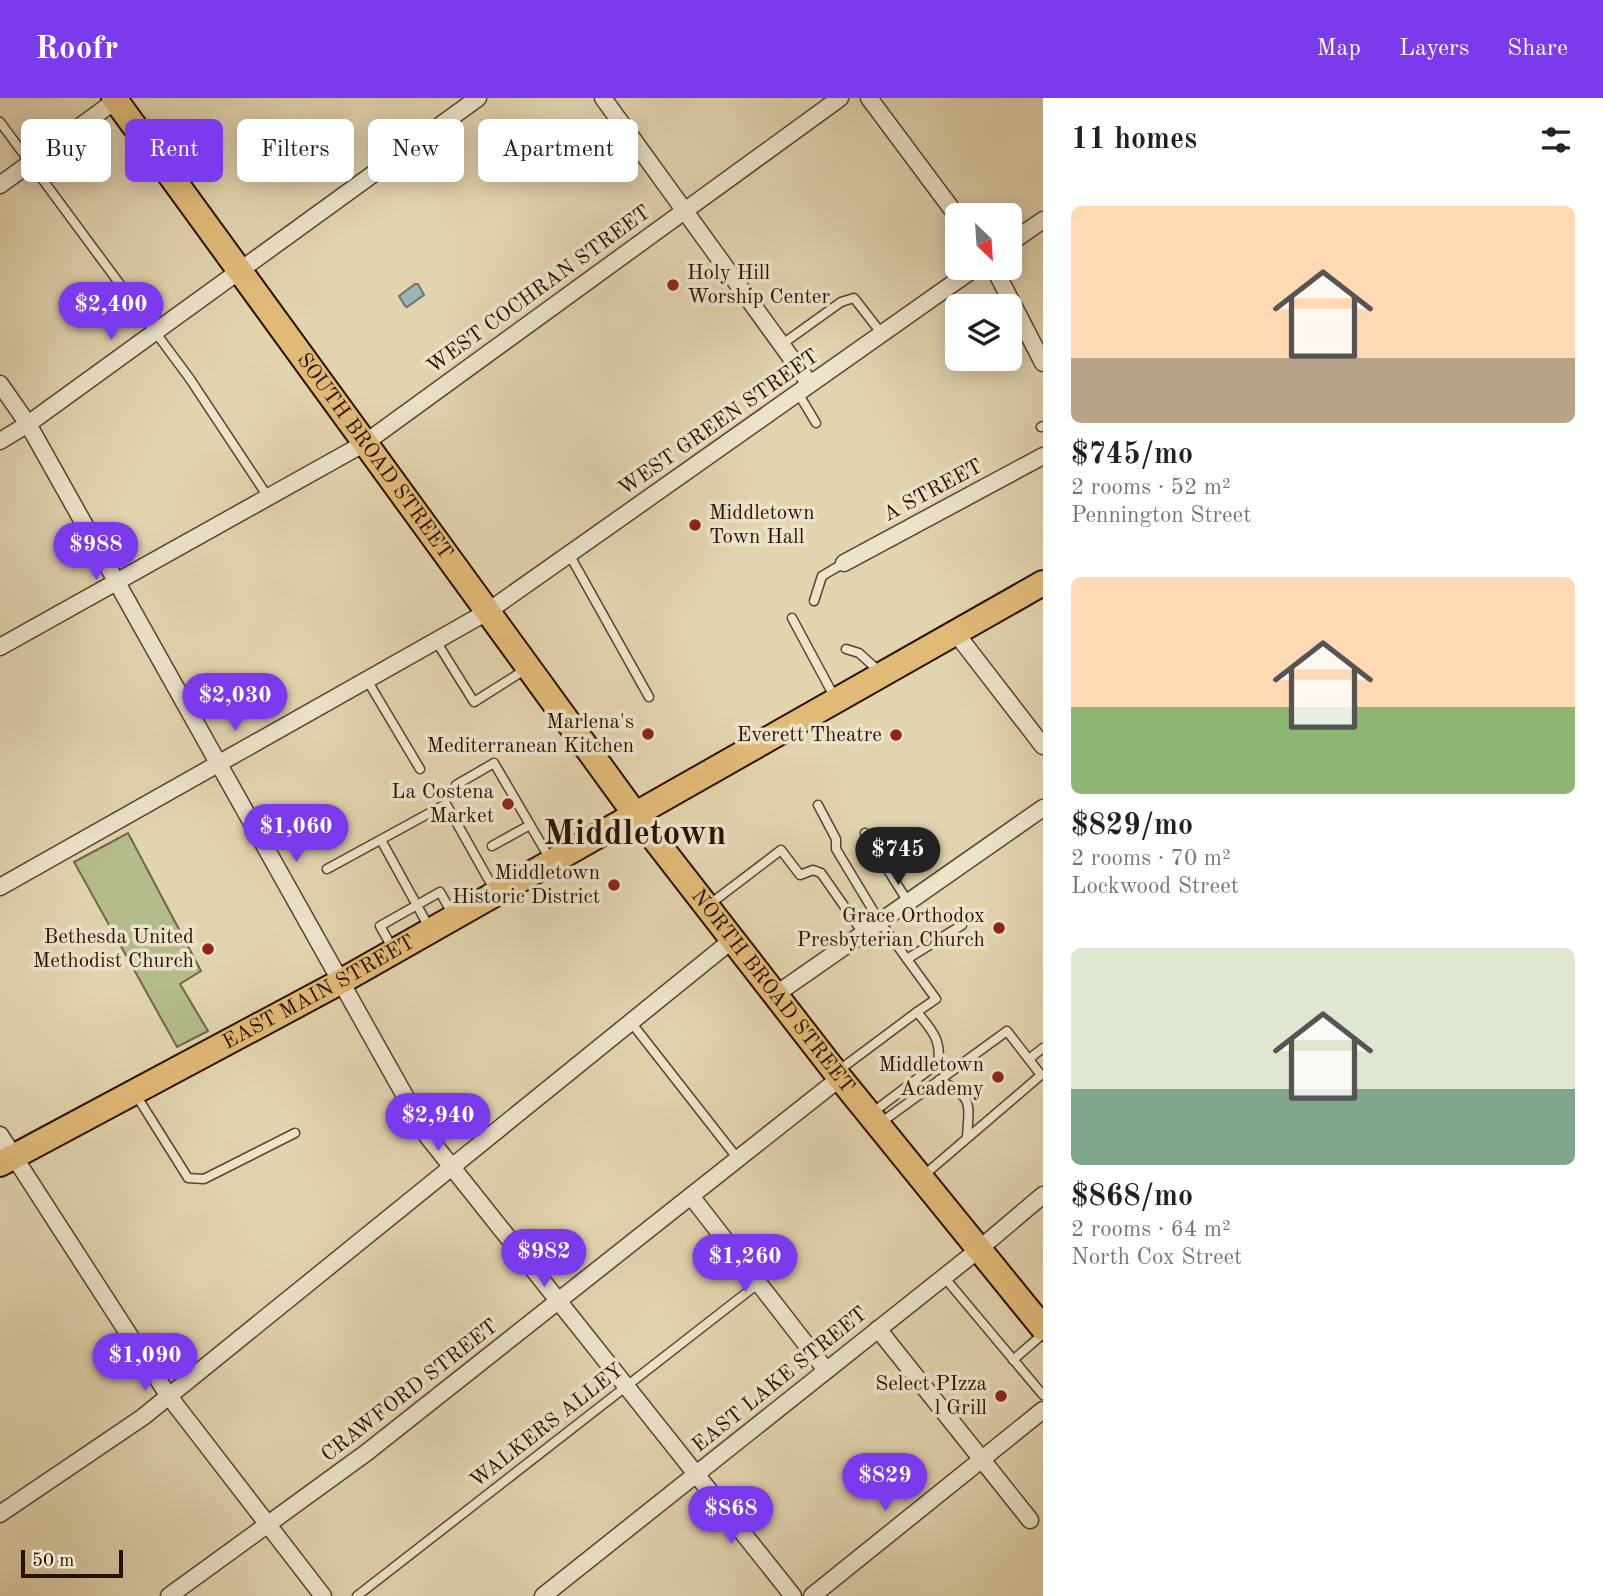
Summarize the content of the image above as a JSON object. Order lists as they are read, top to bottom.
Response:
{
  "streets": {
    "main road": ["SOUTH BROAD STREET", "NORTH BROAD STREET", "EAST MAIN STREET"],
    "street": [
      "WEST COCHRAN STREET",
      "WEST GREEN STREET",
      "A STREET",
      "EAST LAKE STREET",
      "CRAWFORD STREET"
    ],
    "lane": ["WALKERS ALLEY"]
  },
  "crossings": [
    ["WEST COCHRAN STREET", "SOUTH BROAD STREET"],
    ["WEST GREEN STREET", "SOUTH BROAD STREET"],
    ["SOUTH BROAD STREET", "NORTH BROAD STREET"],
    ["SOUTH BROAD STREET", "EAST MAIN STREET"],
    ["NORTH BROAD STREET", "EAST MAIN STREET"],
    ["NORTH BROAD STREET", "EAST LAKE STREET"],
    ["NORTH BROAD STREET", "CRAWFORD STREET"]
  ],
  "districts": ["Middletown"],
  "places": [
    "Holy Hill Worship Center",
    "Middletown Town Hall",
    "Marlena's Mediterranean Kitchen",
    "Everett Theatre",
    "La Costena Market",
    "Middletown Historic District",
    "Grace Orthodox Presbyterian Church",
    "Bethesda United Methodist Church",
    "Middletown Academy",
    "Select PIzza l Grill"
  ],
  "scale_bar": "50 m",
  "north": "bottom right",
  "page": {
    "header": "Roofr",
    "nav": ["Map", "Layers", "Share"],
    "heading": "11 homes",
    "chip": [
      "Buy",
      "Rent",
      "Filters",
      "New",
      "Apartment"
    ],
    "list": [
      {
        "name": "$745/mo",
        "note": "2 rooms · 52 m² · Pennington Street"
      },
      {
        "name": "$829/mo",
        "note": "2 rooms · 70 m² · Lockwood Street"
      },
      {
        "name": "$868/mo",
        "note": "2 rooms · 64 m² · North Cox Street"
      }
    ],
    "price": [
      "$2,400",
      "$988",
      "$2,030",
      "$1,060",
      "$745",
      "$2,940",
      "$982",
      "$1,260",
      "$1,090",
      "$829",
      "$868"
    ],
    "scale": "50 m"
  }
}
